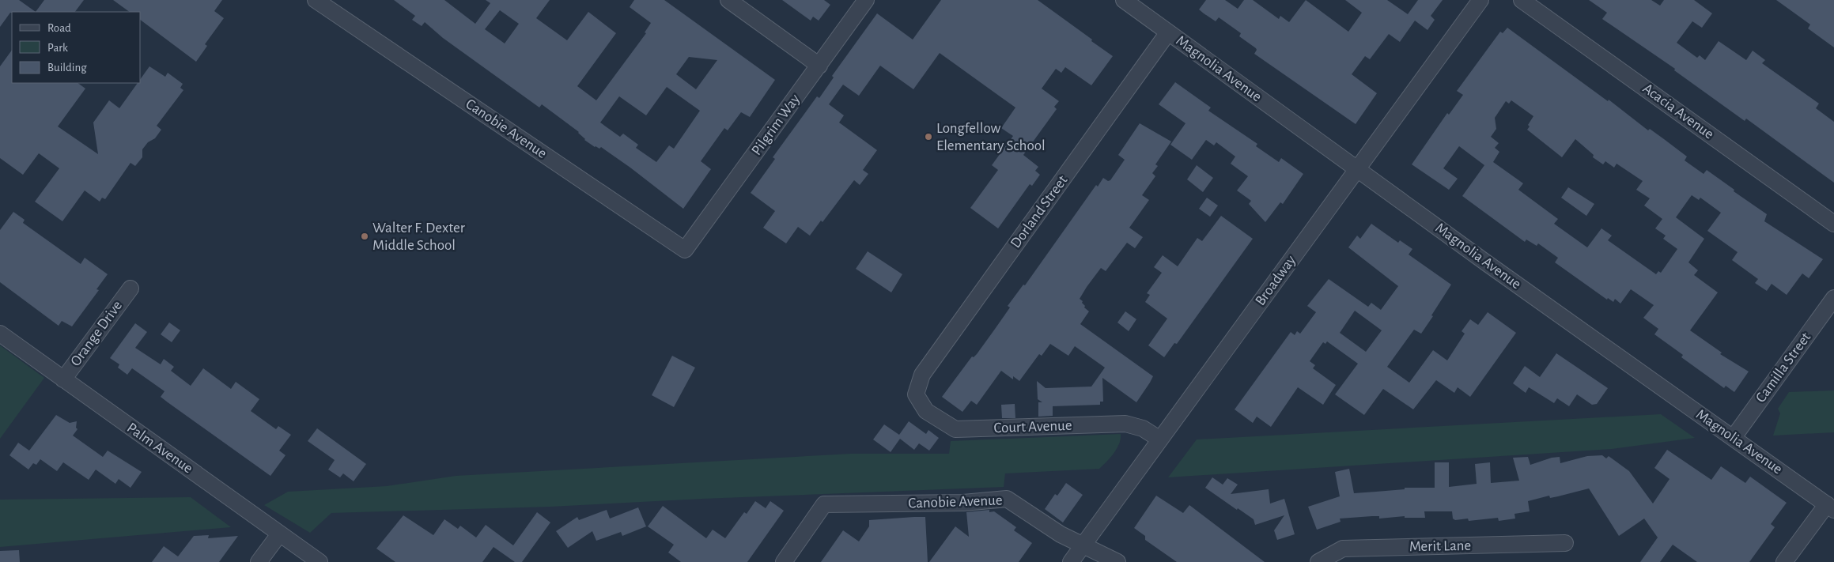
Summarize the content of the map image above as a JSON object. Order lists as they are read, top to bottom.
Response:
{
  "streets": {
    "street": [
      "Magnolia Avenue",
      "Acacia Avenue",
      "Pilgrim Way",
      "Canobie Avenue",
      "Dorland Street",
      "Broadway",
      "Orange Drive",
      "Camilla Street",
      "Court Avenue",
      "Palm Avenue",
      "Merit Lane"
    ]
  },
  "crossings": [
    ["Magnolia Avenue", "Dorland Street"],
    ["Magnolia Avenue", "Broadway"],
    ["Magnolia Avenue", "Camilla Street"],
    ["Pilgrim Way", "Canobie Avenue"],
    ["Canobie Avenue", "Broadway"],
    ["Dorland Street", "Court Avenue"],
    ["Broadway", "Court Avenue"],
    ["Orange Drive", "Palm Avenue"]
  ],
  "places": ["Longfellow Elementary School", "Walter F. Dexter Middle School"],
  "legend": ["Road", "Park", "Building"]
}
